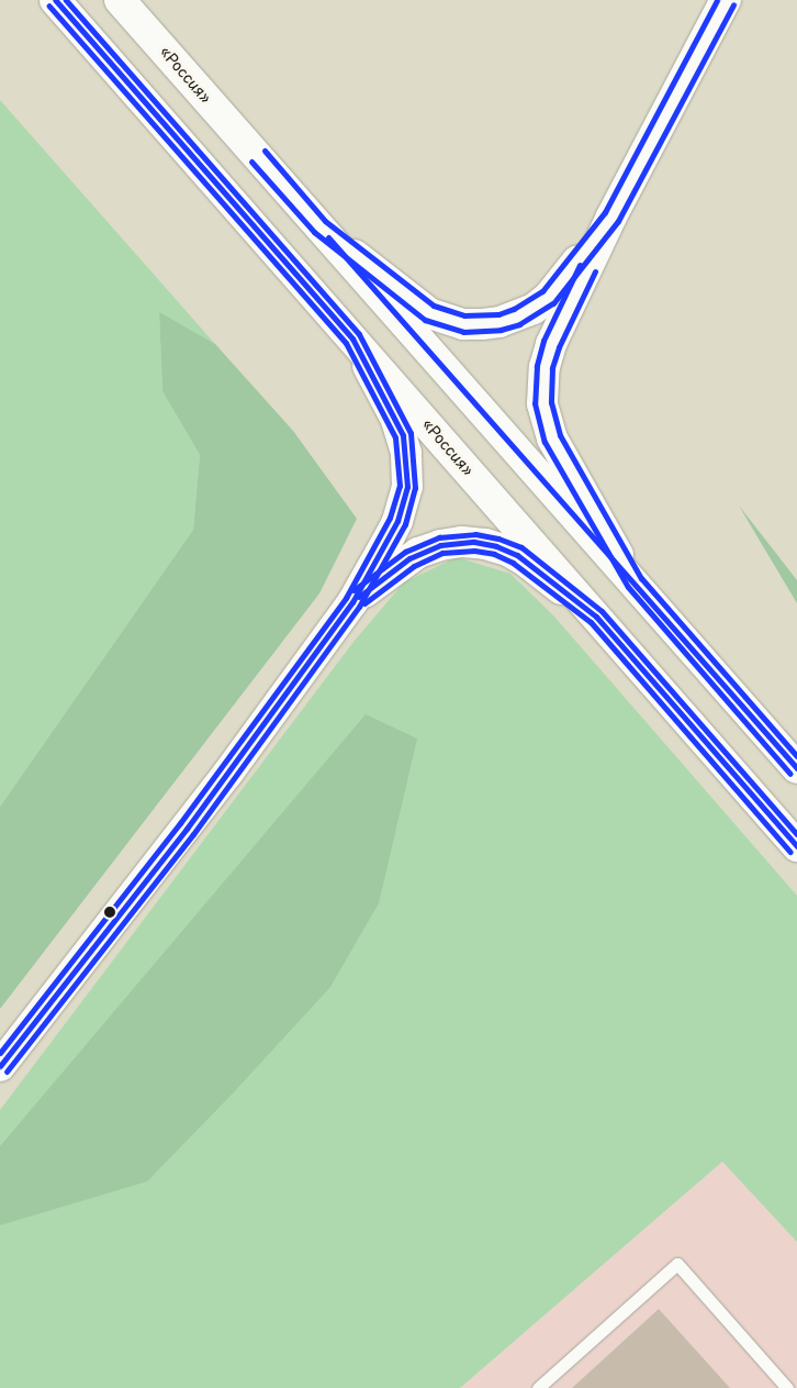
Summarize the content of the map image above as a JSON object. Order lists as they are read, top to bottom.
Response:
{
  "streets": {
    "main road": ["«Россия»"]
  }
}
